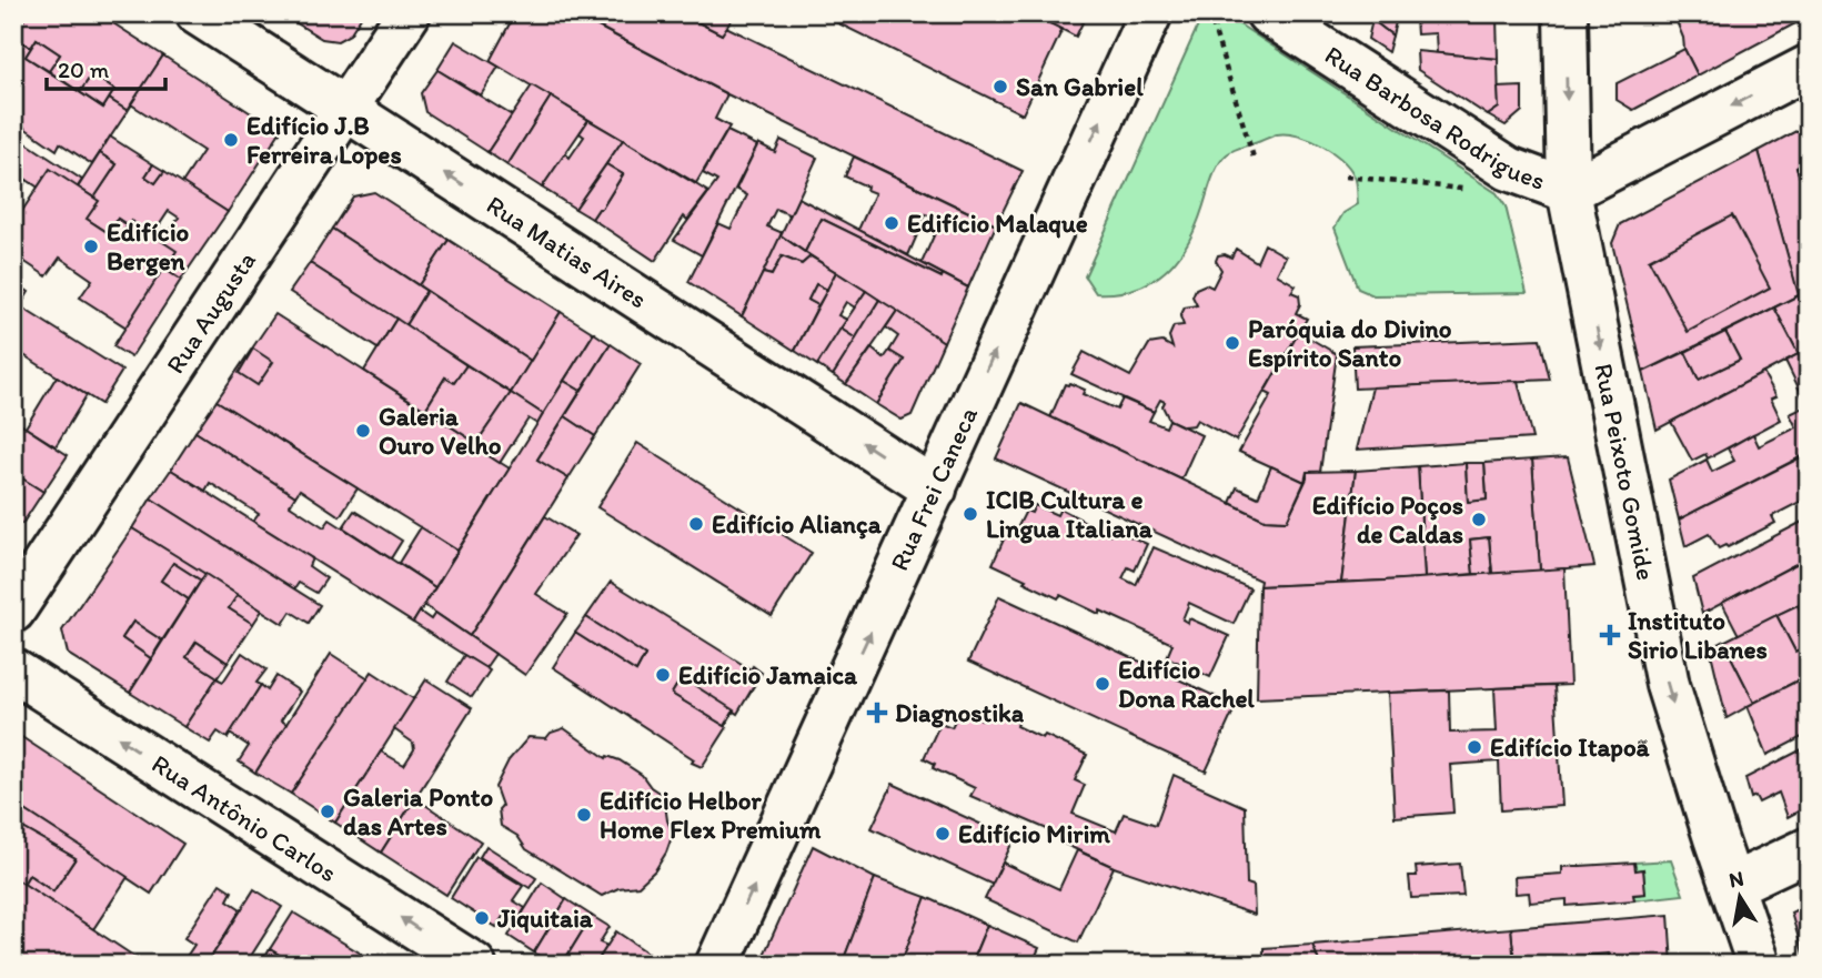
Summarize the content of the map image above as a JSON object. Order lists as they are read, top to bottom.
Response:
{
  "streets": {
    "street": [
      "Rua Barbosa Rodrigues",
      "Rua Matias Aires",
      "Rua Augusta",
      "Rua Peixoto Gomide",
      "Rua Frei Caneca",
      "Rua Antônio Carlos"
    ]
  },
  "crossings": [
    ["Rua Barbosa Rodrigues", "Rua Peixoto Gomide"],
    ["Rua Matias Aires", "Rua Augusta"],
    ["Rua Matias Aires", "Rua Frei Caneca"]
  ],
  "one_way": [
    "Rua Matias Aires",
    "Rua Peixoto Gomide",
    "Rua Frei Caneca",
    "Rua Antônio Carlos"
  ],
  "places": {
    "other": [
      "San Gabriel",
      "Edifício J.B Ferreira Lopes",
      "Edifício Malaque",
      "Edifício Bergen",
      "Paróquia do Divino Espírito Santo",
      "Galeria Ouro Velho",
      "ICIB Cultura e Lingua Italiana",
      "Edifício Poços de Caldas",
      "Edifício Aliança",
      "Edifício Jamaica",
      "Edifício Dona Rachel",
      "Edifício Itapoã",
      "Galeria Ponto das Artes",
      "Edifício Helbor Home Flex Premium",
      "Edifício Mirim",
      "Jiquitaia"
    ],
    "health": ["Instituto Sirio Libanes", "Diagnostika"]
  },
  "scale_bar": "20 m",
  "north": "top"
}
